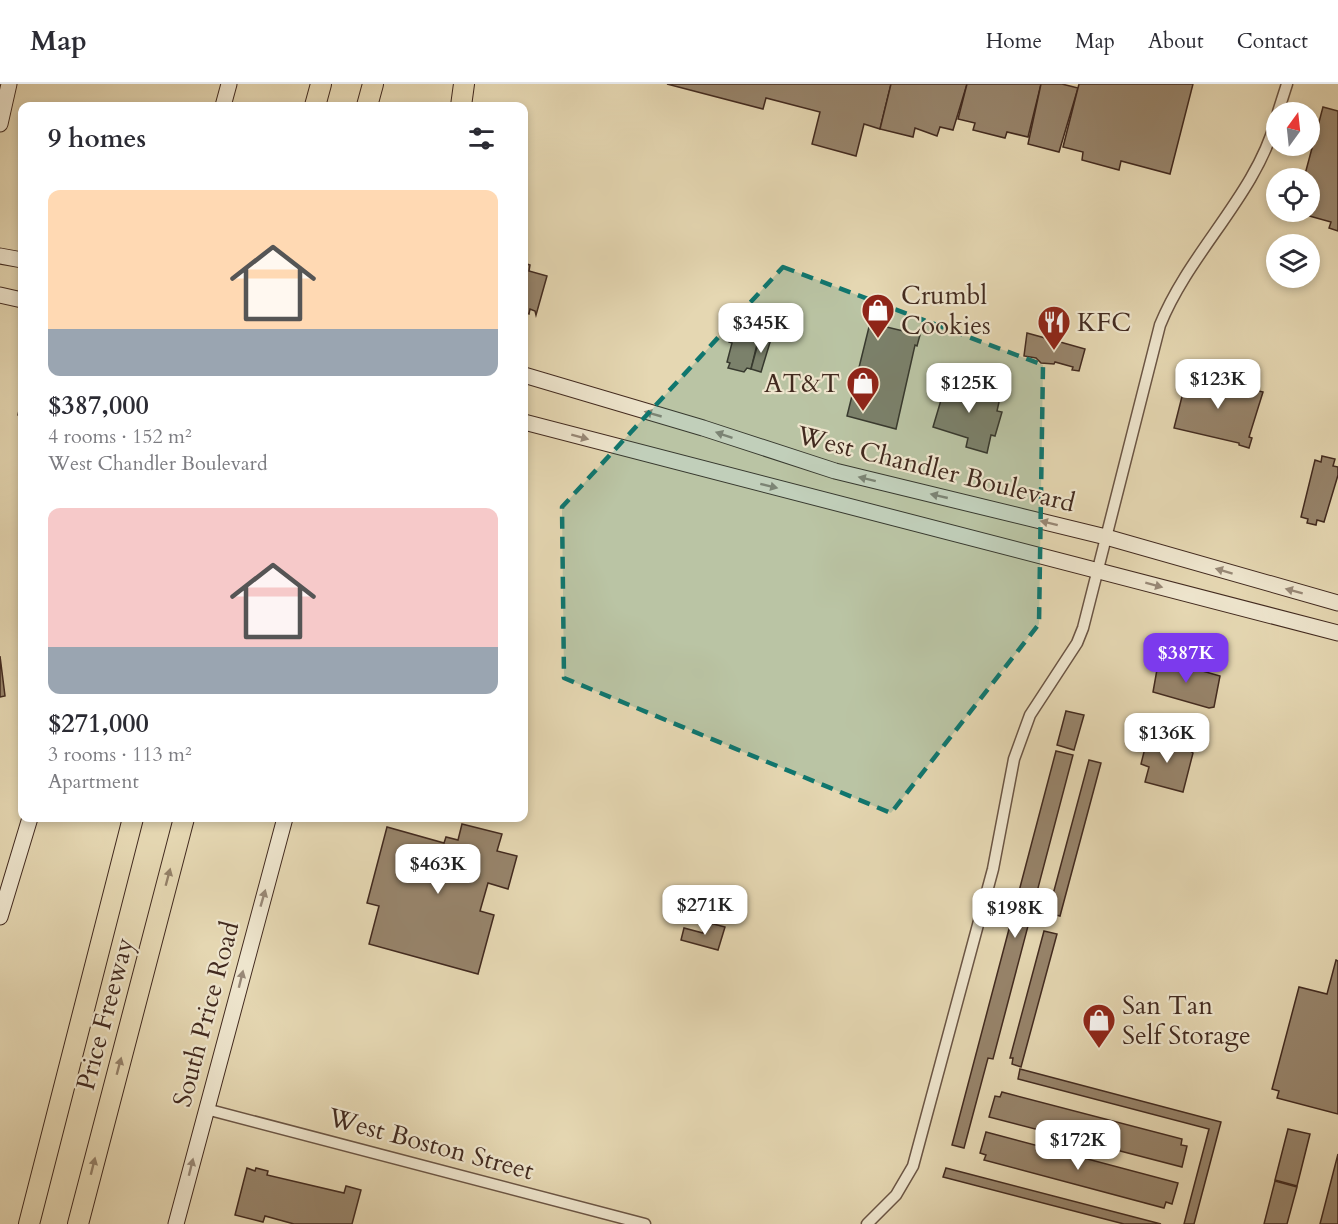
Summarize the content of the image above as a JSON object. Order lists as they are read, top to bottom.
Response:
{
  "streets": {
    "highway": ["Price Freeway"],
    "main road": ["West Chandler Boulevard", "South Price Road"],
    "street": ["West Boston Street"]
  },
  "crossings": [
    ["South Price Road", "West Boston Street"]
  ],
  "one_way": ["South Price Road"],
  "places": {
    "shop": ["Crumbl Cookies", "AT&T", "San Tan Self Storage"],
    "restaurant": ["KFC"]
  },
  "north": "top",
  "page": {
    "header": "Map",
    "nav": [
      "Home",
      "Map",
      "About",
      "Contact"
    ],
    "heading": "9 homes",
    "list": [
      {
        "name": "$387,000",
        "note": "4 rooms · 152 m² · West Chandler Boulevard"
      },
      {
        "name": "$271,000",
        "note": "3 rooms · 113 m² · Apartment"
      }
    ],
    "price": [
      "$345K",
      "$123K",
      "$125K",
      "$387K",
      "$136K",
      "$463K",
      "$271K",
      "$198K",
      "$172K"
    ]
  }
}
